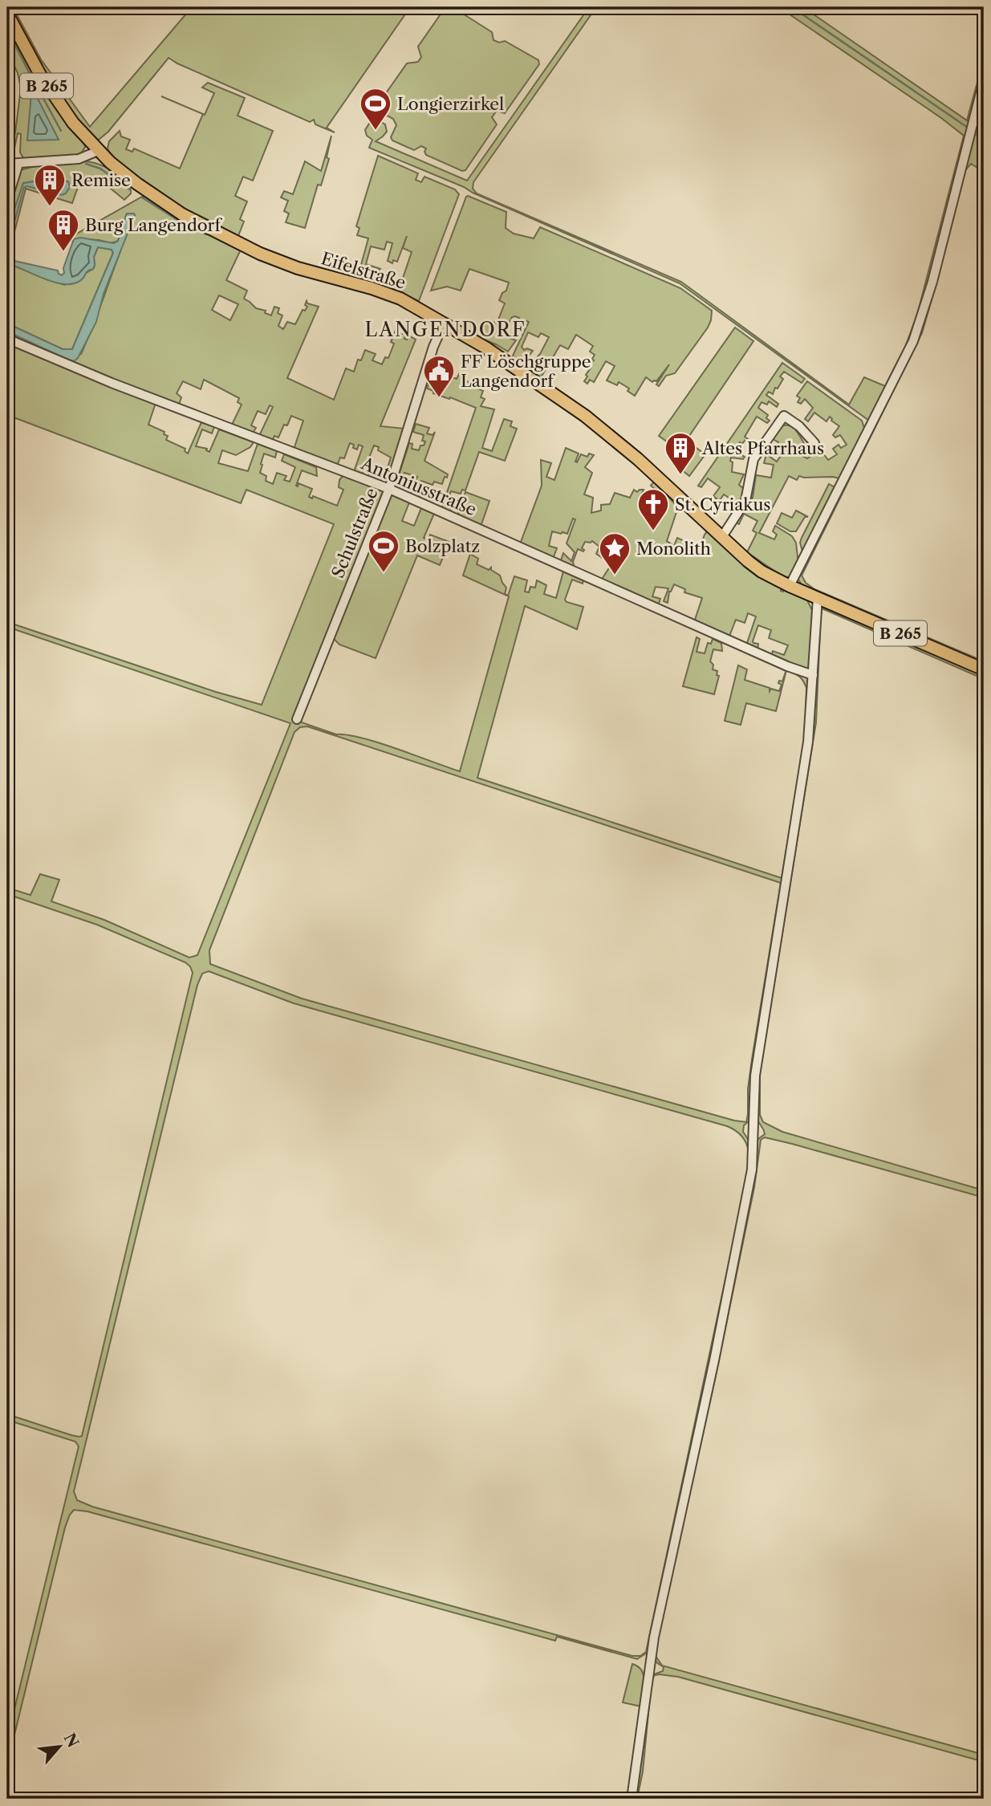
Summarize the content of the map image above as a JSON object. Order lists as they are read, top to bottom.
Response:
{
  "streets": {
    "main road": ["B 265", "Eifelstraße"],
    "street": ["Antoniusstraße", "Schulstraße"]
  },
  "crossings": [
    ["B 265", "Eifelstraße"],
    ["Eifelstraße", "Schulstraße"],
    ["Antoniusstraße", "Schulstraße"]
  ],
  "districts": ["LANGENDORF"],
  "places": {
    "sports": ["Longierzirkel", "Bolzplatz"],
    "building": ["Remise", "Burg Langendorf", "Altes Pfarrhaus"],
    "public building": ["FF Löschgruppe Langendorf"],
    "church": ["St. Cyriakus"],
    "place": ["Monolith"]
  },
  "north": "top right"
}
